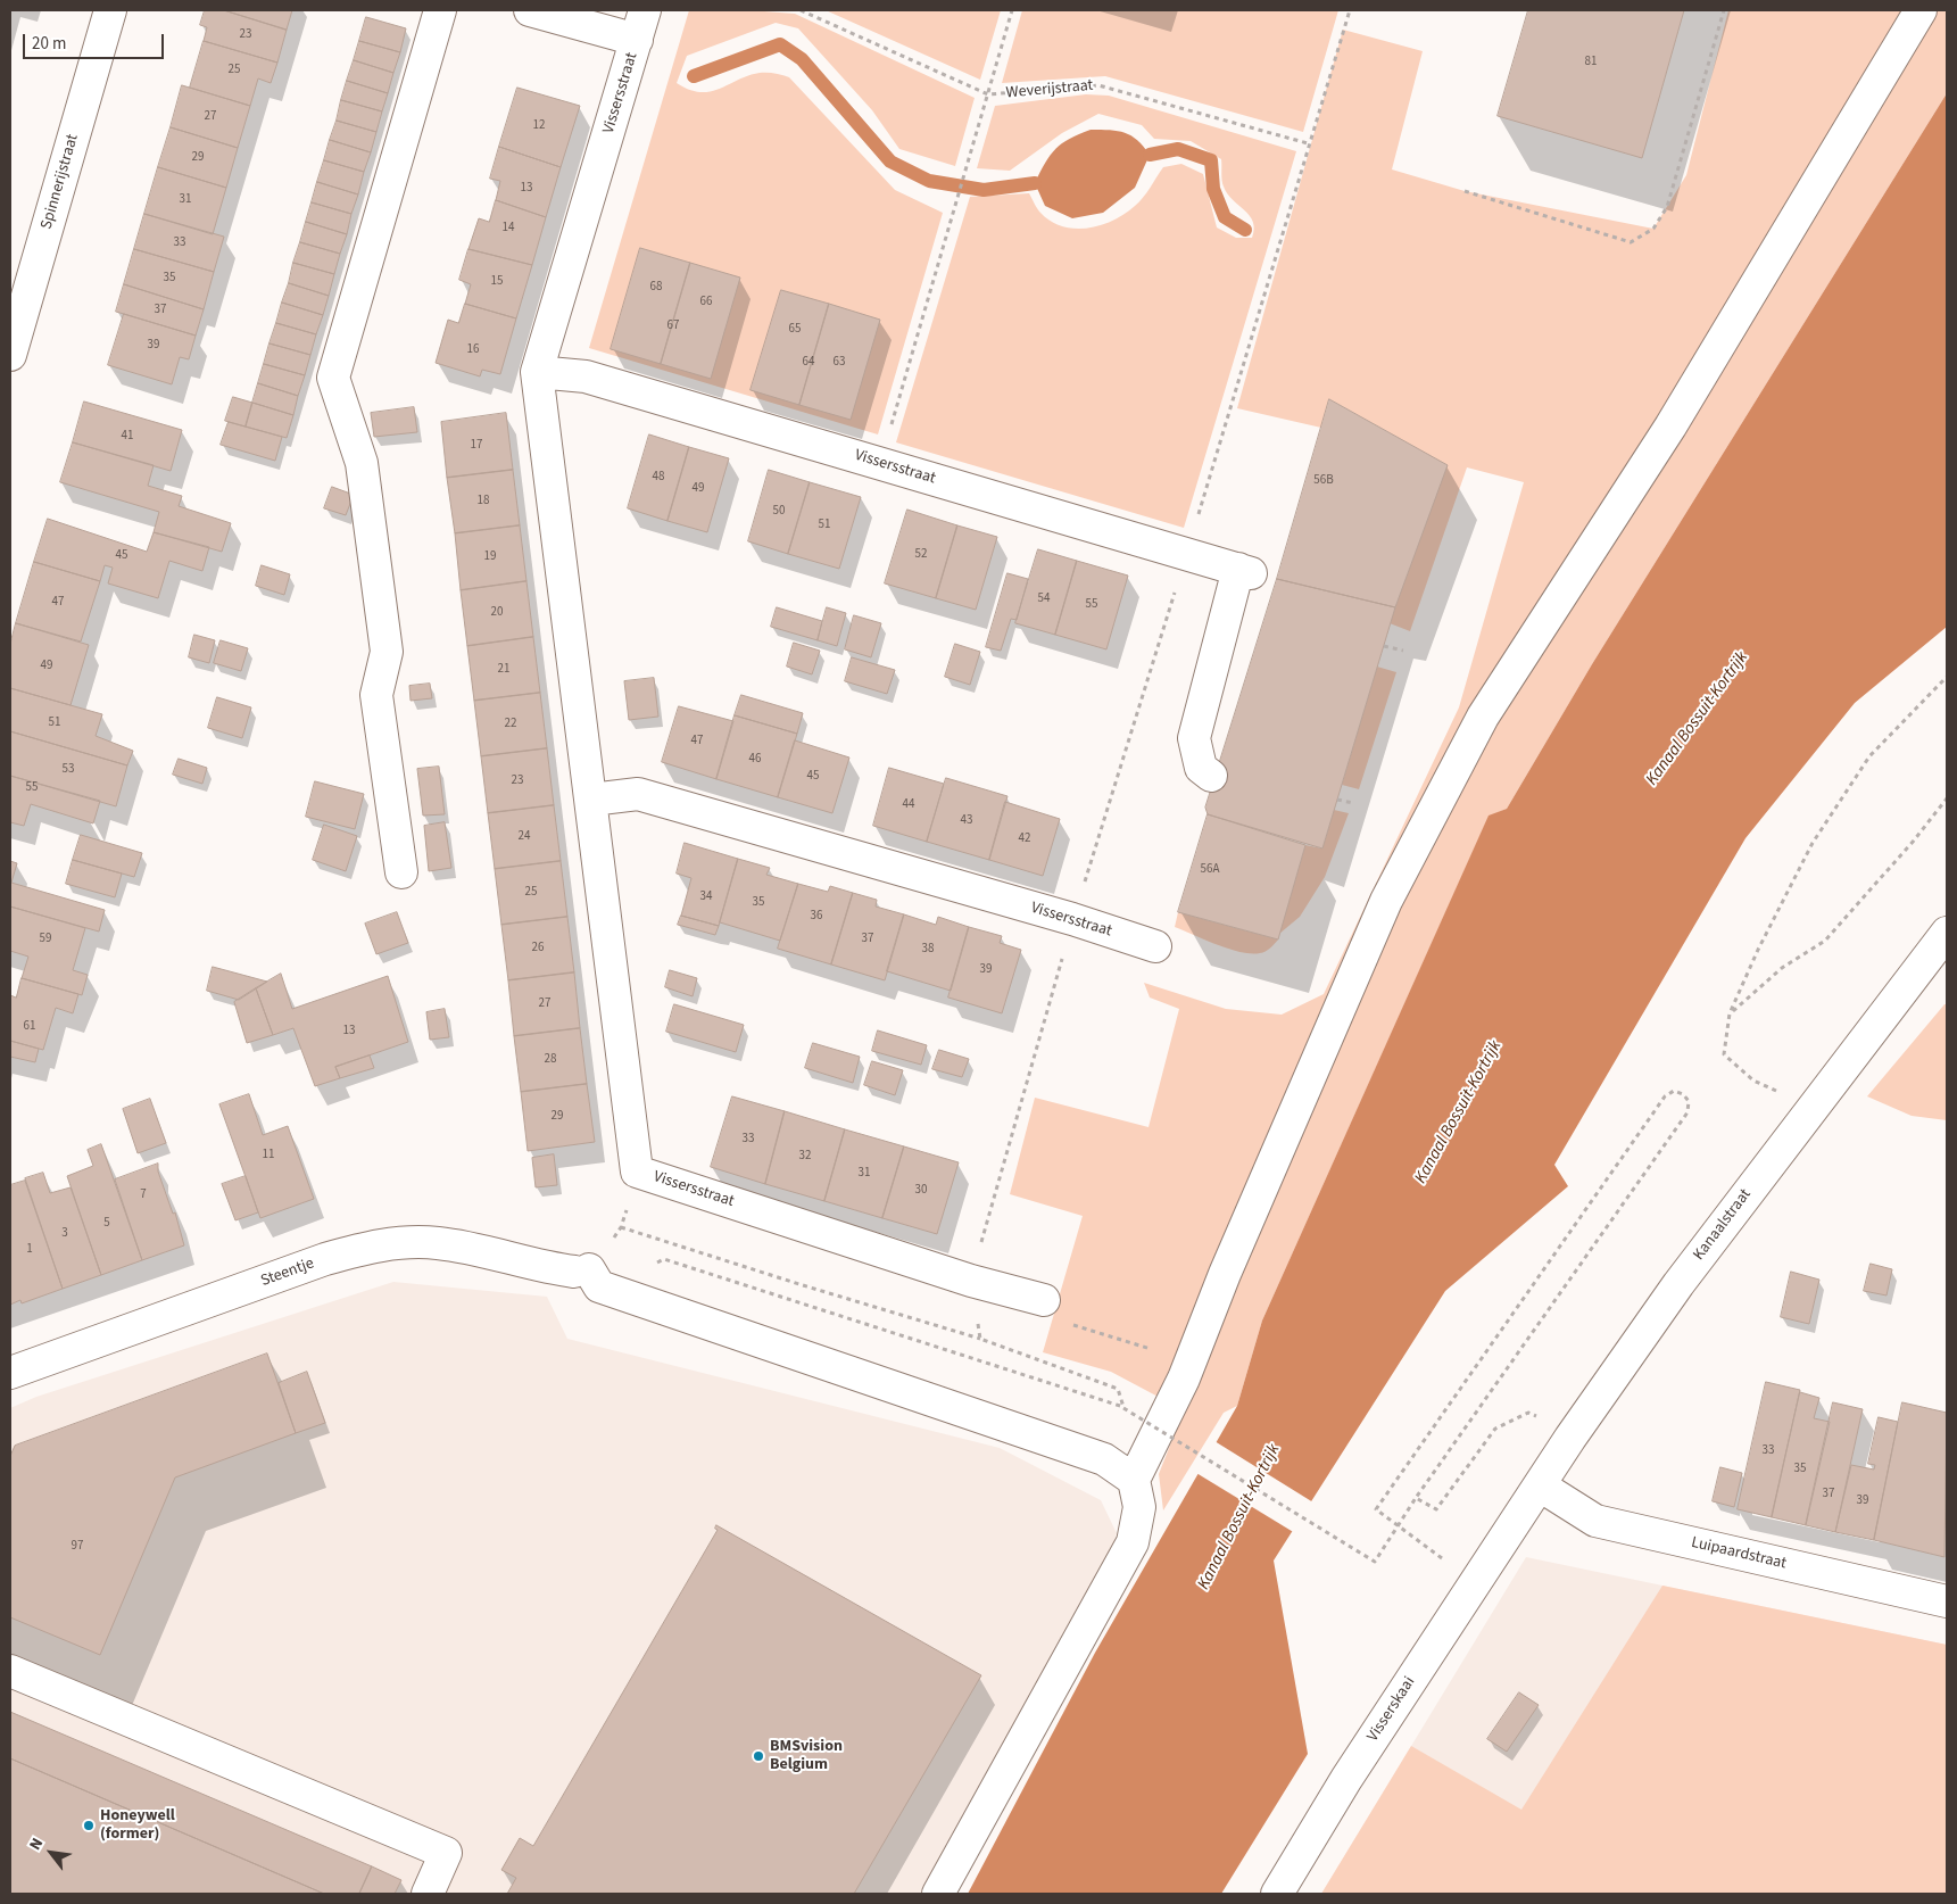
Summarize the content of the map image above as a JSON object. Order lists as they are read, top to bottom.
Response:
{
  "streets": {
    "street": [
      "Vissersstraat",
      "Spinnerijstraat",
      "Kanaalstraat",
      "Steentje",
      "Luipaardstraat",
      "Visserskaai"
    ],
    "path": ["Weverijstraat"]
  },
  "crossings": [
    ["Kanaalstraat", "Luipaardstraat"],
    ["Kanaalstraat", "Visserskaai"]
  ],
  "water": ["Kanaal Bossuit-Kortrijk"],
  "places": ["BMSvision Belgium", "Honeywell (former)"],
  "house_numbers": [
    "23",
    "81",
    "25",
    "27",
    "12",
    "29",
    "13",
    "31",
    "14",
    "33",
    "35",
    "15",
    "68",
    "66",
    "37",
    "67",
    "65",
    "39",
    "16",
    "64",
    "63",
    "41",
    "17",
    "48",
    "56B",
    "49",
    "18",
    "50",
    "51",
    "52",
    "45",
    "19",
    "54",
    "47",
    "55",
    "20",
    "49",
    "21",
    "51",
    "22",
    "47",
    "46",
    "53",
    "45",
    "23",
    "55",
    "44",
    "43",
    "24",
    "42",
    "56A",
    "25",
    "34",
    "35",
    "36",
    "59",
    "37",
    "26",
    "38",
    "39",
    "27",
    "61",
    "13",
    "28",
    "29",
    "33",
    "11",
    "32",
    "31",
    "30",
    "7",
    "5",
    "3",
    "1",
    "33",
    "35",
    "37",
    "39",
    "97"
  ],
  "scale_bar": "20 m",
  "north": "top left"
}
